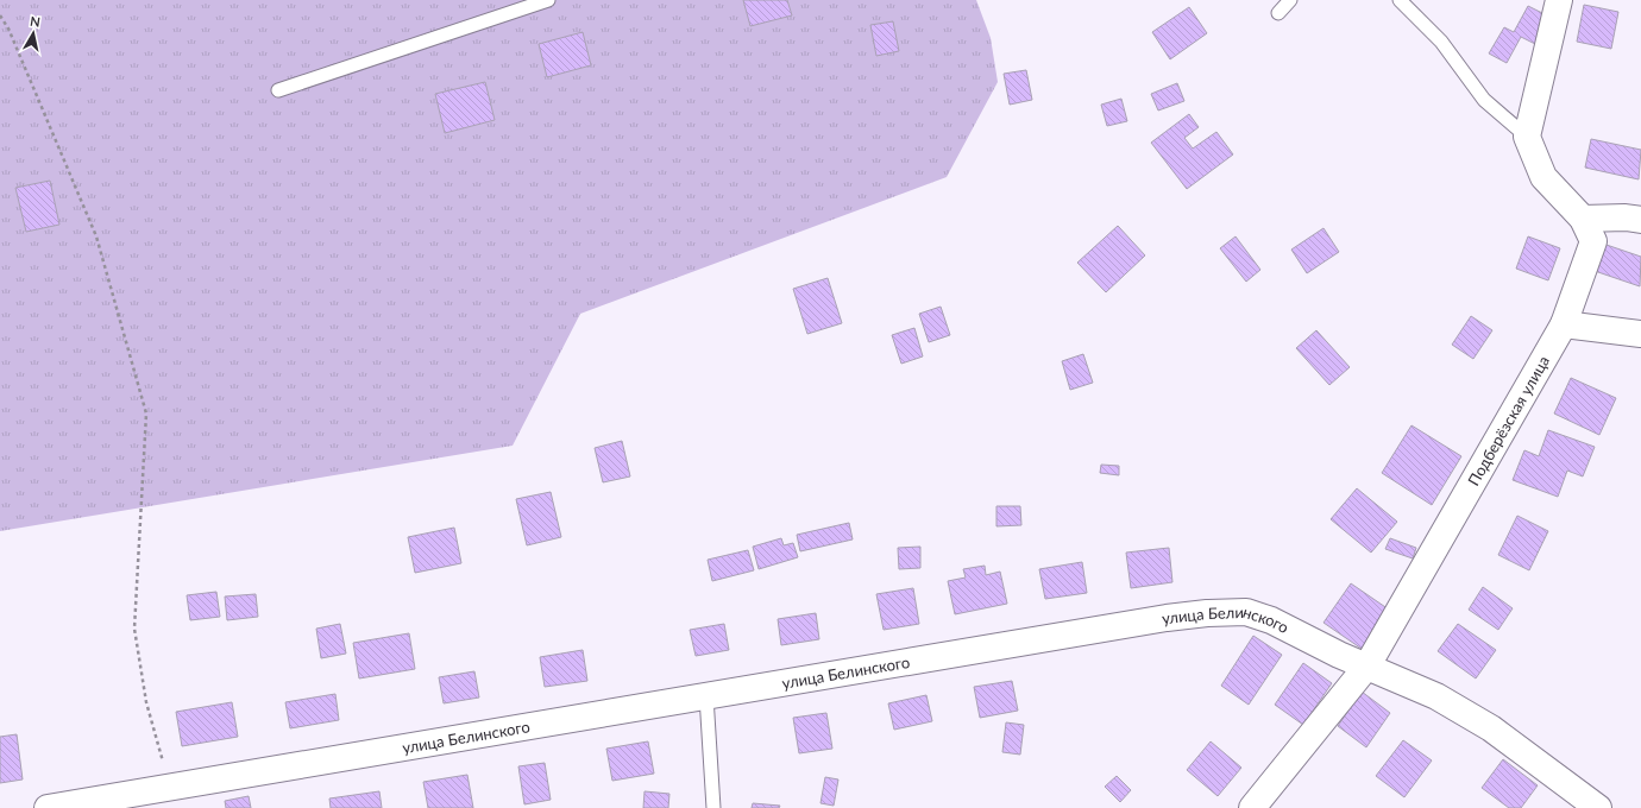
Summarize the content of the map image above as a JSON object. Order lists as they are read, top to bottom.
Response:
{
  "streets": {
    "street": ["Подберёзская улица", "улица Белинского"]
  },
  "crossings": [
    ["Подберёзская улица", "улица Белинского"]
  ],
  "north": "top"
}
